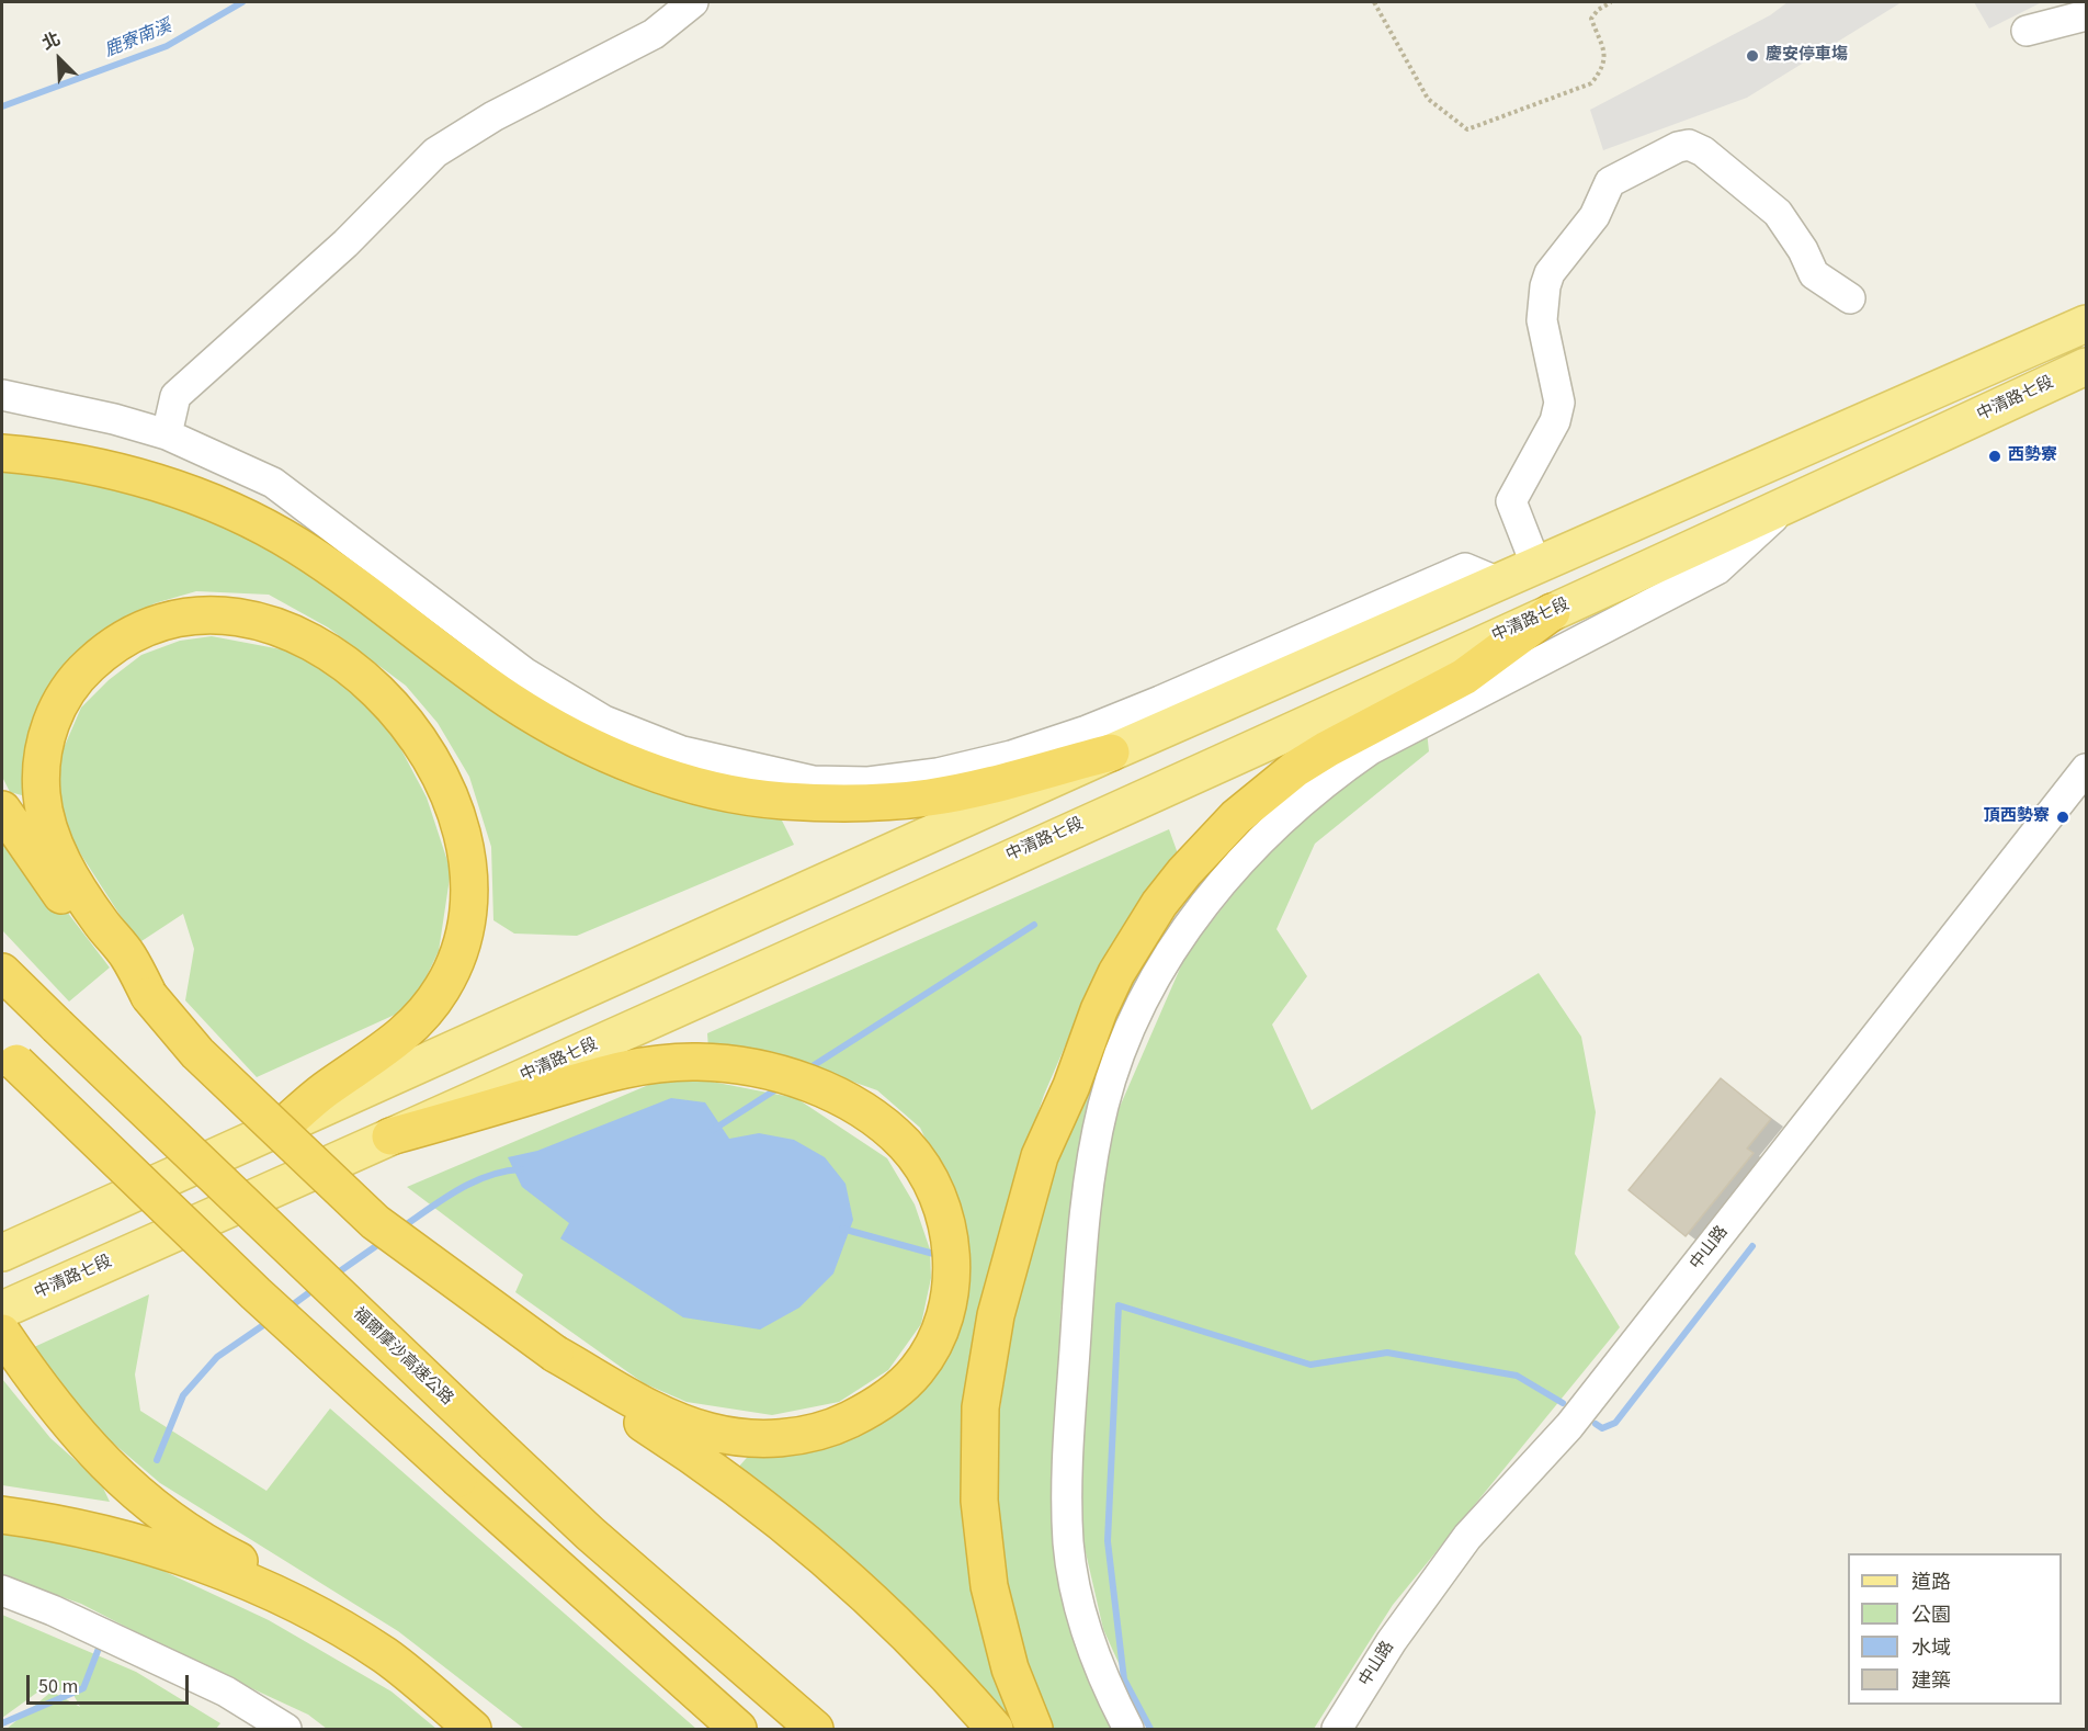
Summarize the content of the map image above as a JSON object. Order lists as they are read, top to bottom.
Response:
{
  "streets": {
    "highway": ["福爾摩沙高速公路"],
    "main road": ["中清路七段"],
    "street": ["中山路"]
  },
  "water": ["鹿寮南溪"],
  "places": ["慶安停車塲", "西勢寮", "頂西勢寮"],
  "legend": [
    "道路",
    "公園",
    "水域",
    "建築"
  ],
  "scale_bar": "50 m",
  "north": "top left"
}
